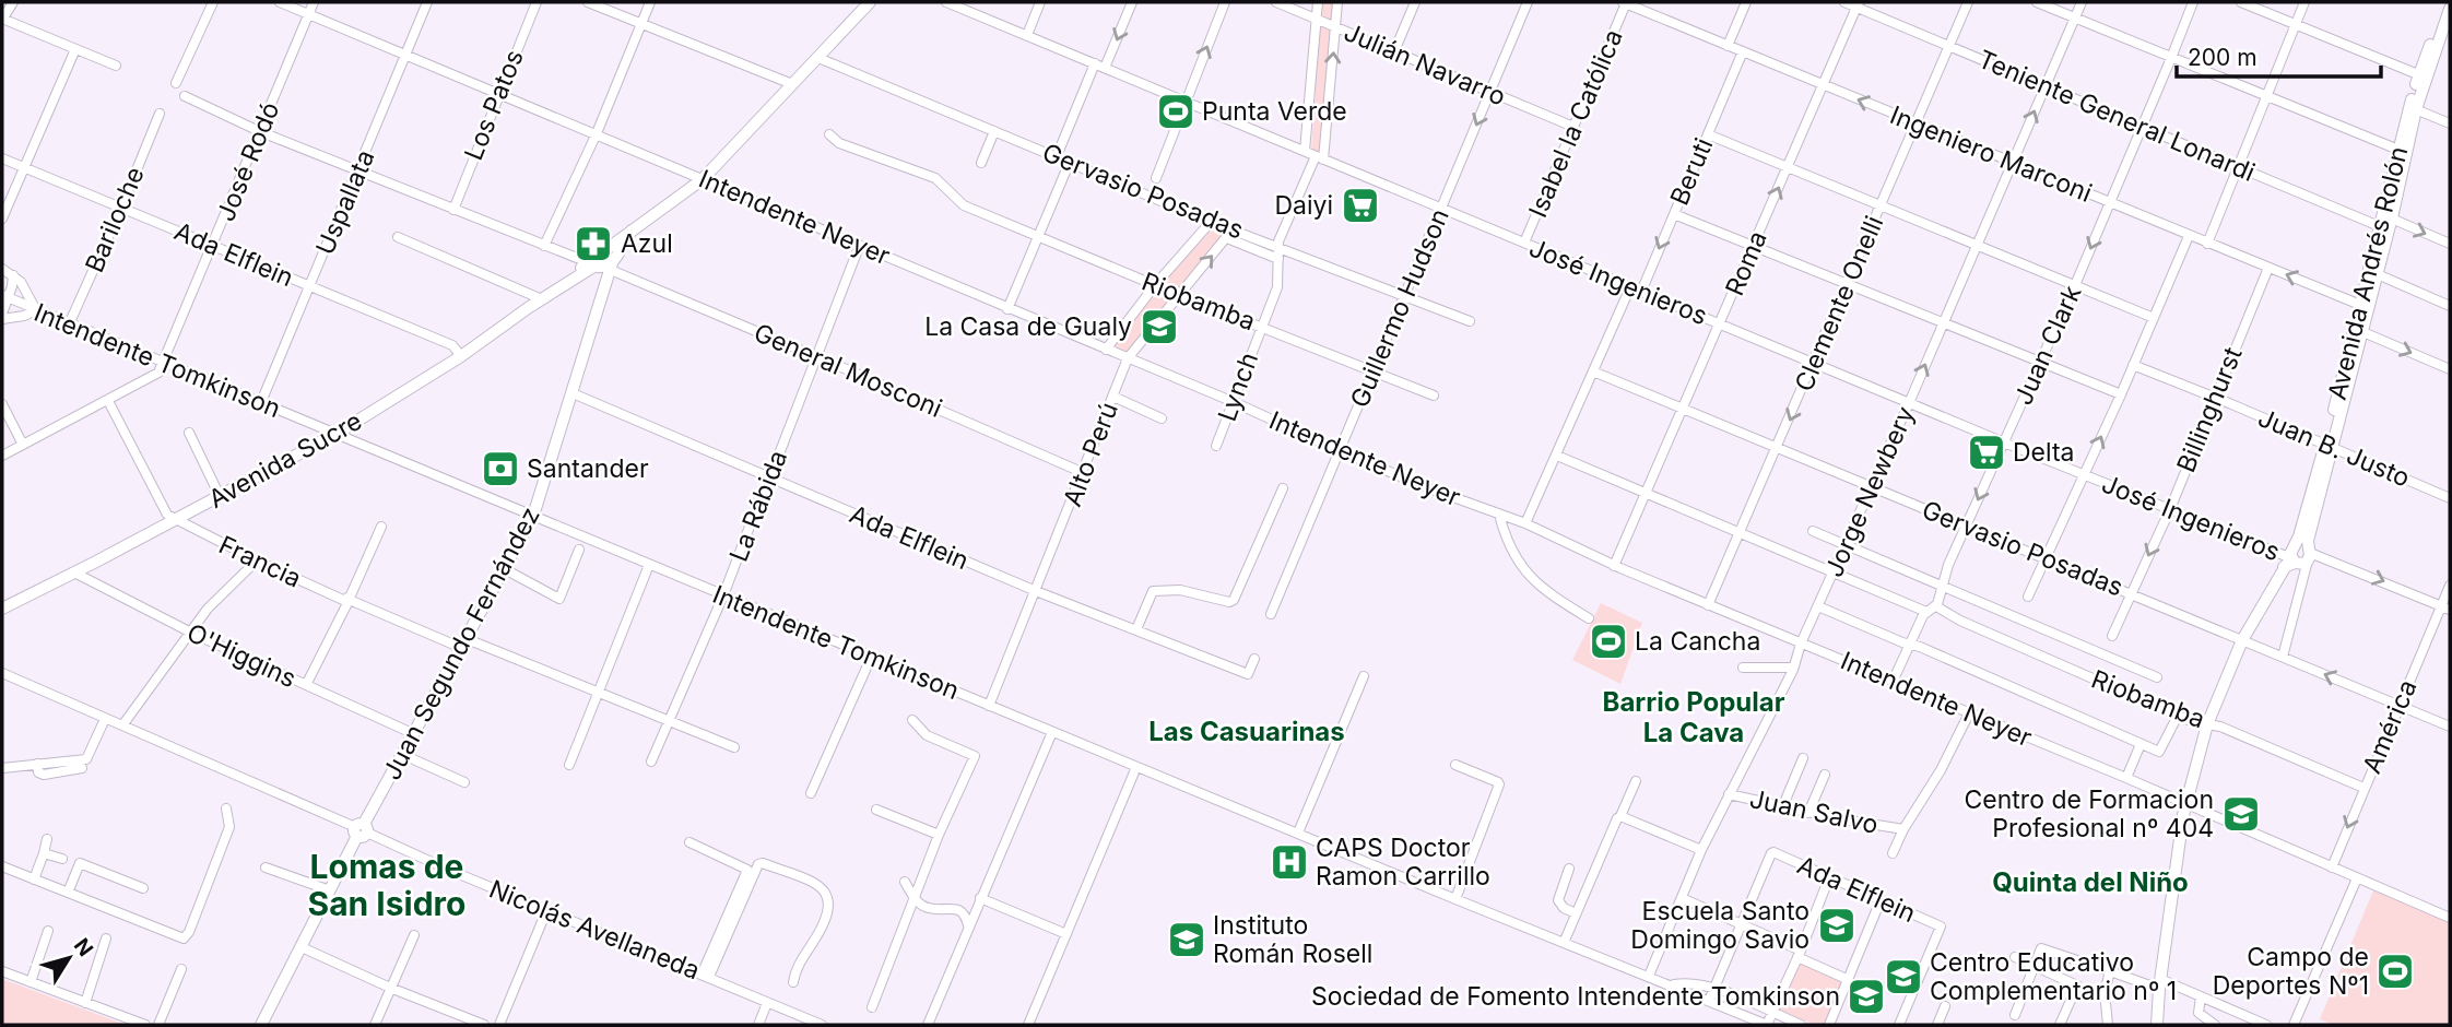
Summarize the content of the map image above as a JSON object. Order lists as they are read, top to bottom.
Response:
{
  "streets": {
    "main road": ["Avenida Andrés Rolón", "Avenida Sucre", "Juan Segundo Fernández"],
    "street": [
      "Julián Navarro",
      "Los Patos",
      "Teniente General Lonardi",
      "Isabel la Católica",
      "Ingeniero Marconi",
      "José Rodó",
      "Beruti",
      "Gervasio Posadas",
      "Uspallata",
      "Intendente Neyer",
      "Bariloche",
      "Ada Elflein",
      "Roma",
      "José Ingenieros",
      "Riobamba",
      "Clemente Onelli",
      "Guillermo Hudson",
      "Juan Clark",
      "Intendente Tomkinson",
      "General Mosconi",
      "Lynch",
      "Billinghurst",
      "Juan B. Justo",
      "Alto Perú",
      "Jorge Newbery",
      "La Rábida",
      "Francia",
      "O'Higgins",
      "América",
      "Juan Salvo",
      "Nicolás Avellaneda"
    ]
  },
  "crossings": [
    ["Julián Navarro", "Isabel la Católica"],
    ["Julián Navarro", "Guillermo Hudson"],
    ["Julián Navarro", "Lynch"],
    ["Los Patos", "Intendente Neyer"],
    ["Los Patos", "General Mosconi"],
    ["Teniente General Lonardi", "Roma"],
    ["Teniente General Lonardi", "Avenida Andrés Rolón"],
    ["Teniente General Lonardi", "Clemente Onelli"],
    ["Teniente General Lonardi", "Juan Clark"],
    ["Teniente General Lonardi", "Jorge Newbery"],
    ["Isabel la Católica", "Ingeniero Marconi"],
    ["Isabel la Católica", "José Ingenieros"],
    ["Ingeniero Marconi", "Beruti"],
    ["Ingeniero Marconi", "Roma"],
    ["Ingeniero Marconi", "Avenida Andrés Rolón"],
    ["Ingeniero Marconi", "Clemente Onelli"],
    ["Ingeniero Marconi", "Juan Clark"],
    ["Ingeniero Marconi", "Billinghurst"],
    ["Ingeniero Marconi", "Jorge Newbery"],
    ["José Rodó", "Intendente Neyer"],
    ["José Rodó", "Ada Elflein"],
    ["José Rodó", "Intendente Tomkinson"],
    ["José Rodó", "General Mosconi"],
    ["Beruti", "José Ingenieros"],
    ["Gervasio Posadas", "Roma"],
    ["Gervasio Posadas", "Avenida Andrés Rolón"],
    ["Gervasio Posadas", "Clemente Onelli"],
    ["Gervasio Posadas", "Guillermo Hudson"],
    ["Gervasio Posadas", "Juan Clark"],
    ["Gervasio Posadas", "Lynch"],
    ["Gervasio Posadas", "Billinghurst"],
    ["Gervasio Posadas", "Alto Perú"],
    ["Gervasio Posadas", "Avenida Sucre"],
    ["Gervasio Posadas", "Jorge Newbery"],
    ["Gervasio Posadas", "América"],
    ["Uspallata", "Intendente Neyer"],
    ["Uspallata", "Ada Elflein"],
    ["Uspallata", "Intendente Tomkinson"],
    ["Uspallata", "General Mosconi"],
    ["Intendente Neyer", "Roma"],
    ["Intendente Neyer", "Avenida Andrés Rolón"],
    ["Intendente Neyer", "Clemente Onelli"],
    ["Intendente Neyer", "Guillermo Hudson"],
    ["Intendente Neyer", "Lynch"],
    ["Intendente Neyer", "Alto Perú"],
    ["Intendente Neyer", "Avenida Sucre"],
    ["Intendente Neyer", "Jorge Newbery"],
    ["Intendente Neyer", "La Rábida"],
    ["Intendente Neyer", "América"],
    ["Intendente Neyer", "Juan Salvo"],
    ["Bariloche", "Ada Elflein"],
    ["Bariloche", "Intendente Tomkinson"],
    ["Ada Elflein", "Alto Perú"],
    ["Ada Elflein", "Avenida Sucre"],
    ["Ada Elflein", "La Rábida"],
    ["Ada Elflein", "Juan Segundo Fernández"],
    ["Roma", "José Ingenieros"],
    ["Avenida Andrés Rolón", "José Ingenieros"],
    ["Avenida Andrés Rolón", "Riobamba"],
    ["Avenida Andrés Rolón", "Juan B. Justo"],
    ["José Ingenieros", "Clemente Onelli"],
    ["José Ingenieros", "Guillermo Hudson"],
    ["José Ingenieros", "Juan Clark"],
    ["José Ingenieros", "Lynch"],
    ["José Ingenieros", "Billinghurst"],
    ["José Ingenieros", "Jorge Newbery"],
    ["José Ingenieros", "América"],
    ["Riobamba", "Guillermo Hudson"],
    ["Riobamba", "Juan Clark"],
    ["Riobamba", "Lynch"],
    ["Riobamba", "Alto Perú"],
    ["Riobamba", "América"],
    ["Intendente Tomkinson", "Alto Perú"],
    ["Intendente Tomkinson", "Avenida Sucre"],
    ["Intendente Tomkinson", "Jorge Newbery"],
    ["Intendente Tomkinson", "La Rábida"],
    ["Intendente Tomkinson", "Juan Segundo Fernández"],
    ["General Mosconi", "Alto Perú"],
    ["General Mosconi", "Avenida Sucre"],
    ["General Mosconi", "La Rábida"],
    ["General Mosconi", "Juan Segundo Fernández"],
    ["Billinghurst", "Juan B. Justo"],
    ["Avenida Sucre", "Francia"],
    ["Avenida Sucre", "Juan Segundo Fernández"],
    ["Avenida Sucre", "O'Higgins"],
    ["Jorge Newbery", "Juan Salvo"],
    ["La Rábida", "Francia"],
    ["Francia", "Juan Segundo Fernández"],
    ["Juan Segundo Fernández", "O'Higgins"],
    ["Juan Segundo Fernández", "Nicolás Avellaneda"]
  ],
  "districts": [
    "Barrio Popular La Cava",
    "Las Casuarinas",
    "Lomas de San Isidro",
    "Quinta del Niño"
  ],
  "places": {
    "sports": ["Punta Verde", "La Cancha", "Campo de Deportes Nº1"],
    "supermarket": ["Daiyi", "Delta"],
    "pharmacy": ["Azul"],
    "school or university": [
      "La Casa de Gualy",
      "Centro de Formacion Profesional nº 404",
      "Escuela Santo Domingo Savio",
      "Instituto Román Rosell",
      "Centro Educativo Complementario nº 1",
      "Sociedad de Fomento Intendente Tomkinson"
    ],
    "bank": ["Santander"],
    "hospital": ["CAPS Doctor Ramon Carrillo"]
  },
  "scale_bar": "200 m",
  "north": "top right"
}
